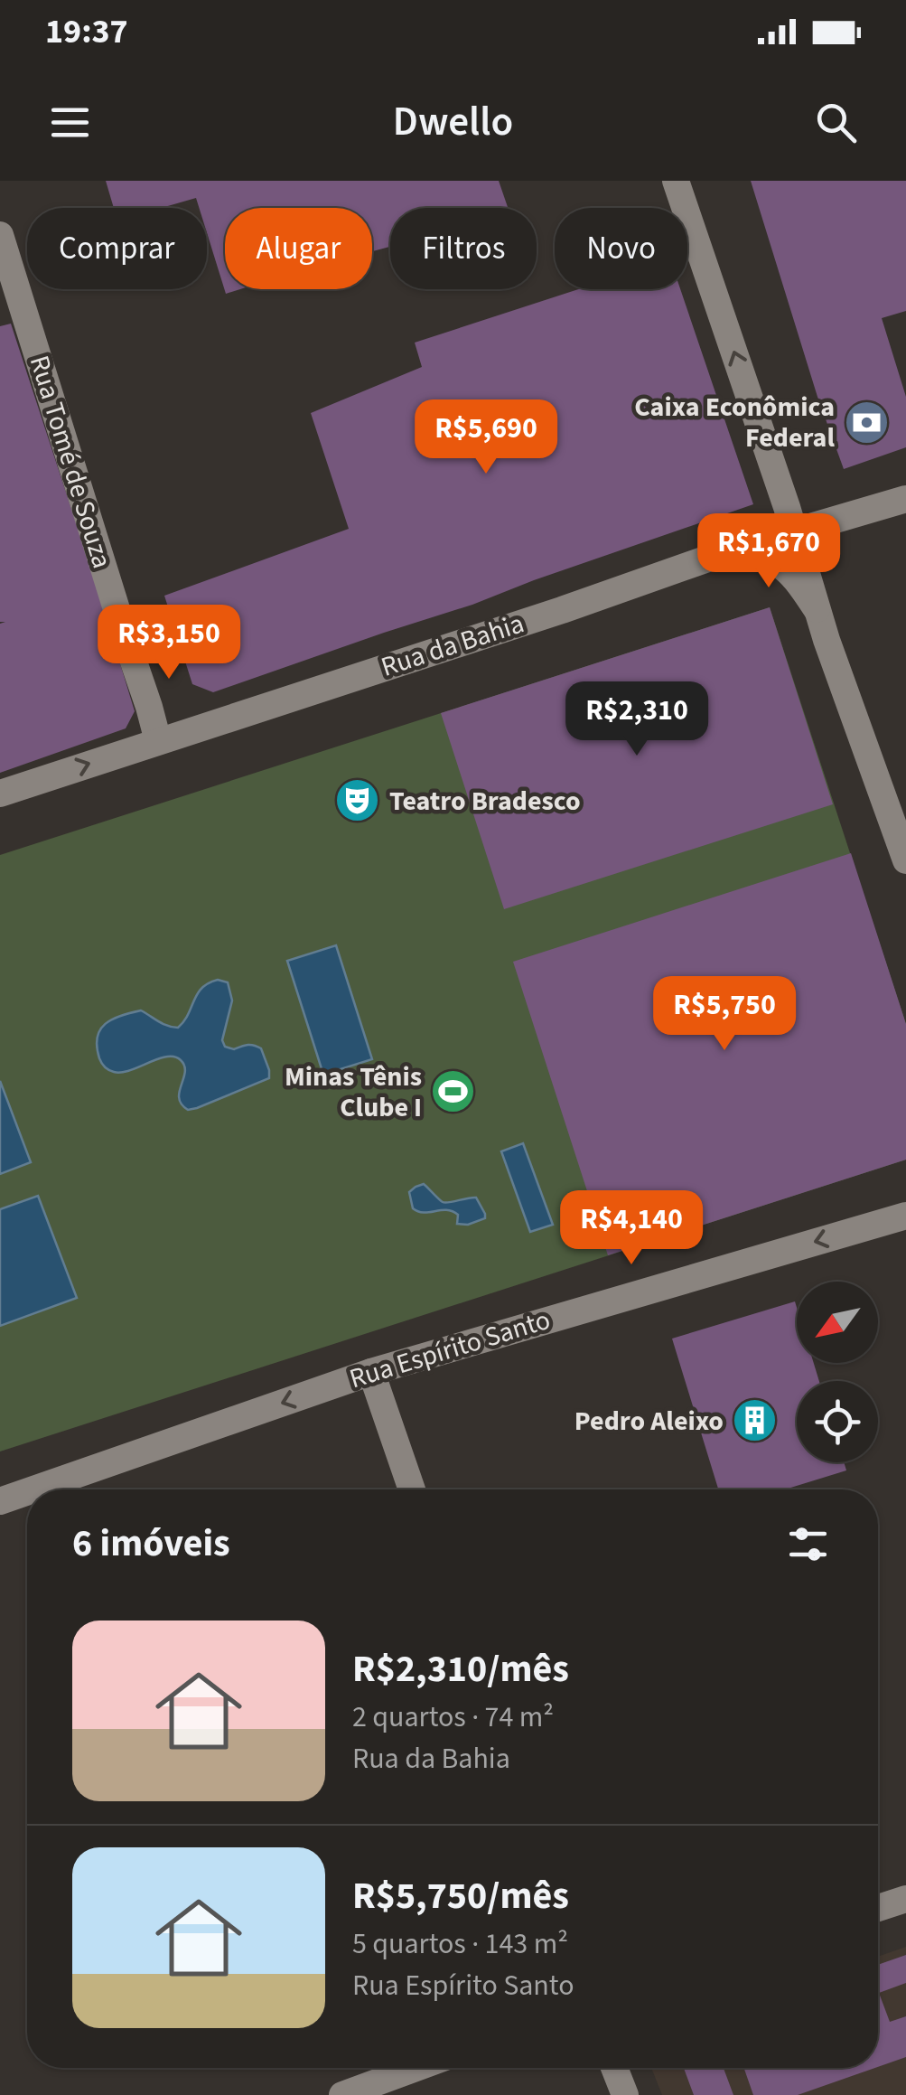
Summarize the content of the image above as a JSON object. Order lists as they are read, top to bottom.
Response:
{
  "streets": {
    "street": ["Rua Tomé de Souza", "Rua da Bahia", "Rua Espírito Santo"]
  },
  "crossings": [
    ["Rua Tomé de Souza", "Rua da Bahia"]
  ],
  "one_way": ["Rua Espírito Santo"],
  "places": {
    "bank": ["Caixa Econômica Federal"],
    "theatre": ["Teatro Bradesco"],
    "sports": ["Minas Tênis Clube I"],
    "building": ["Pedro Aleixo"]
  },
  "north": "bottom left",
  "page": {
    "status": "19:37",
    "header": "Dwello",
    "chip": [
      "Comprar",
      "Alugar",
      "Filtros",
      "Novo"
    ],
    "price": [
      "R$5,690",
      "R$1,670",
      "R$3,150",
      "R$2,310",
      "R$5,750",
      "R$4,140"
    ],
    "heading": "6 imóveis",
    "list": [
      {
        "name": "R$2,310/mês",
        "note": "2 quartos · 74 m² · Rua da Bahia"
      },
      {
        "name": "R$5,750/mês",
        "note": "5 quartos · 143 m² · Rua Espírito Santo"
      }
    ]
  }
}
